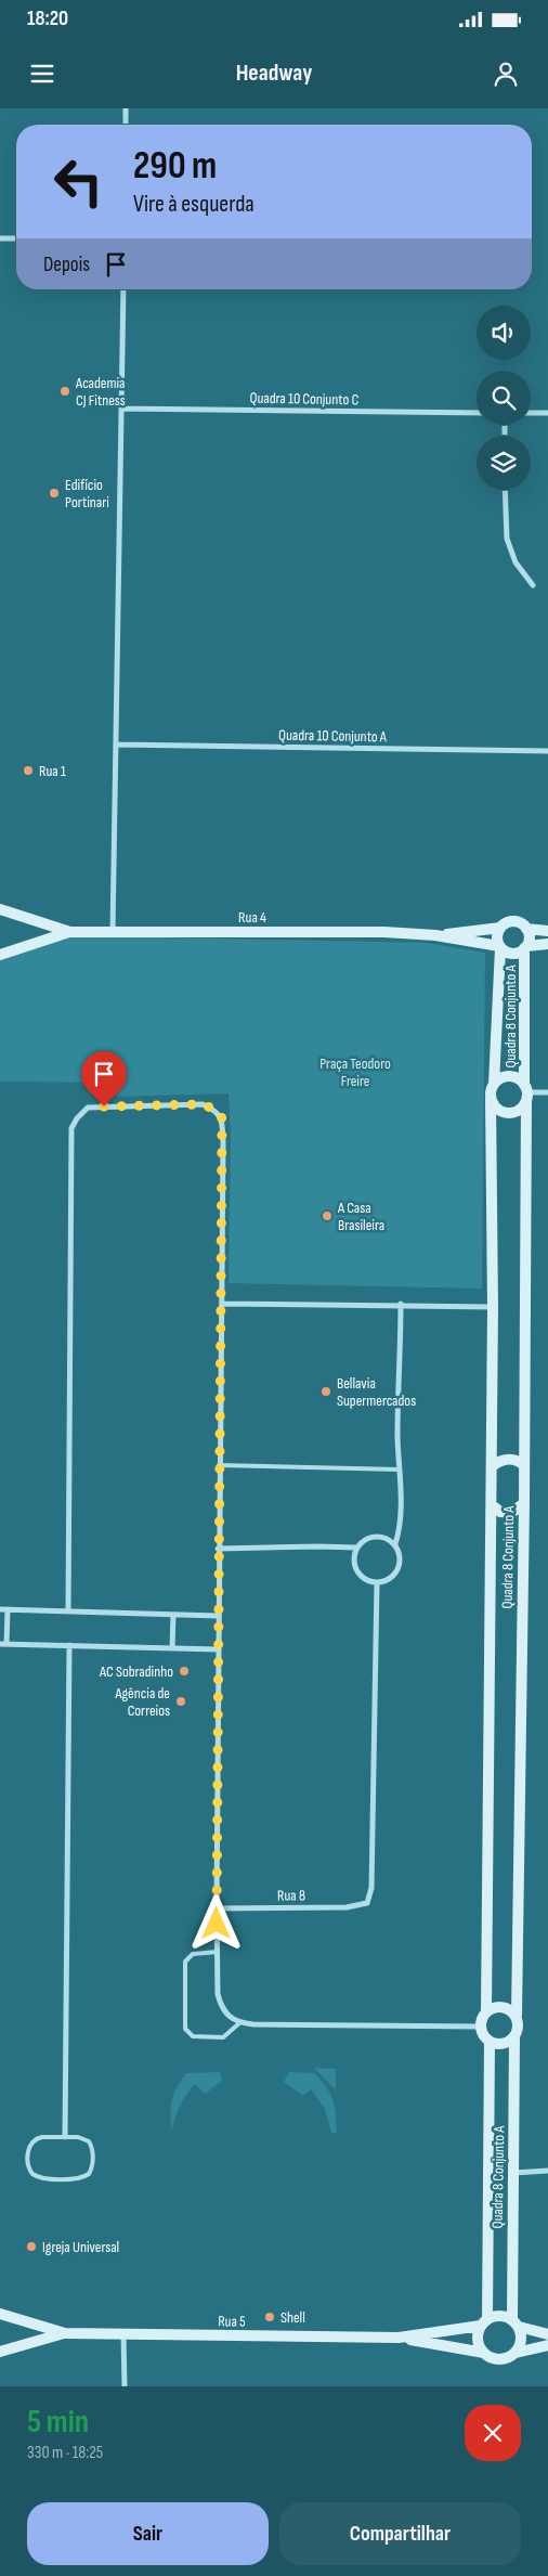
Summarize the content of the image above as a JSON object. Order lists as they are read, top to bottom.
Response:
{
  "streets": {
    "street": [
      "Quadra 10 Conjunto C",
      "Quadra 10 Conjunto A",
      "Rua 4",
      "Quadra 8 Conjunto A",
      "Rua 8",
      "Rua 5"
    ]
  },
  "parks": ["Praça Teodoro Freire"],
  "places": [
    "Academia CJ Fitness",
    "Edifício Portinari",
    "Rua 1",
    "A Casa Brasileira",
    "Bellavia Supermercados",
    "AC Sobradinho",
    "Agência de Correios",
    "Igreja Universal",
    "Shell"
  ],
  "page": {
    "status": "18:20",
    "header": "Headway",
    "turn": ["290 m", "Vire à esquerda"],
    "then": "Depois",
    "heading": ["5 min", "330 m · 18:25"],
    "buttons": ["Sair", "Compartilhar"]
  }
}
